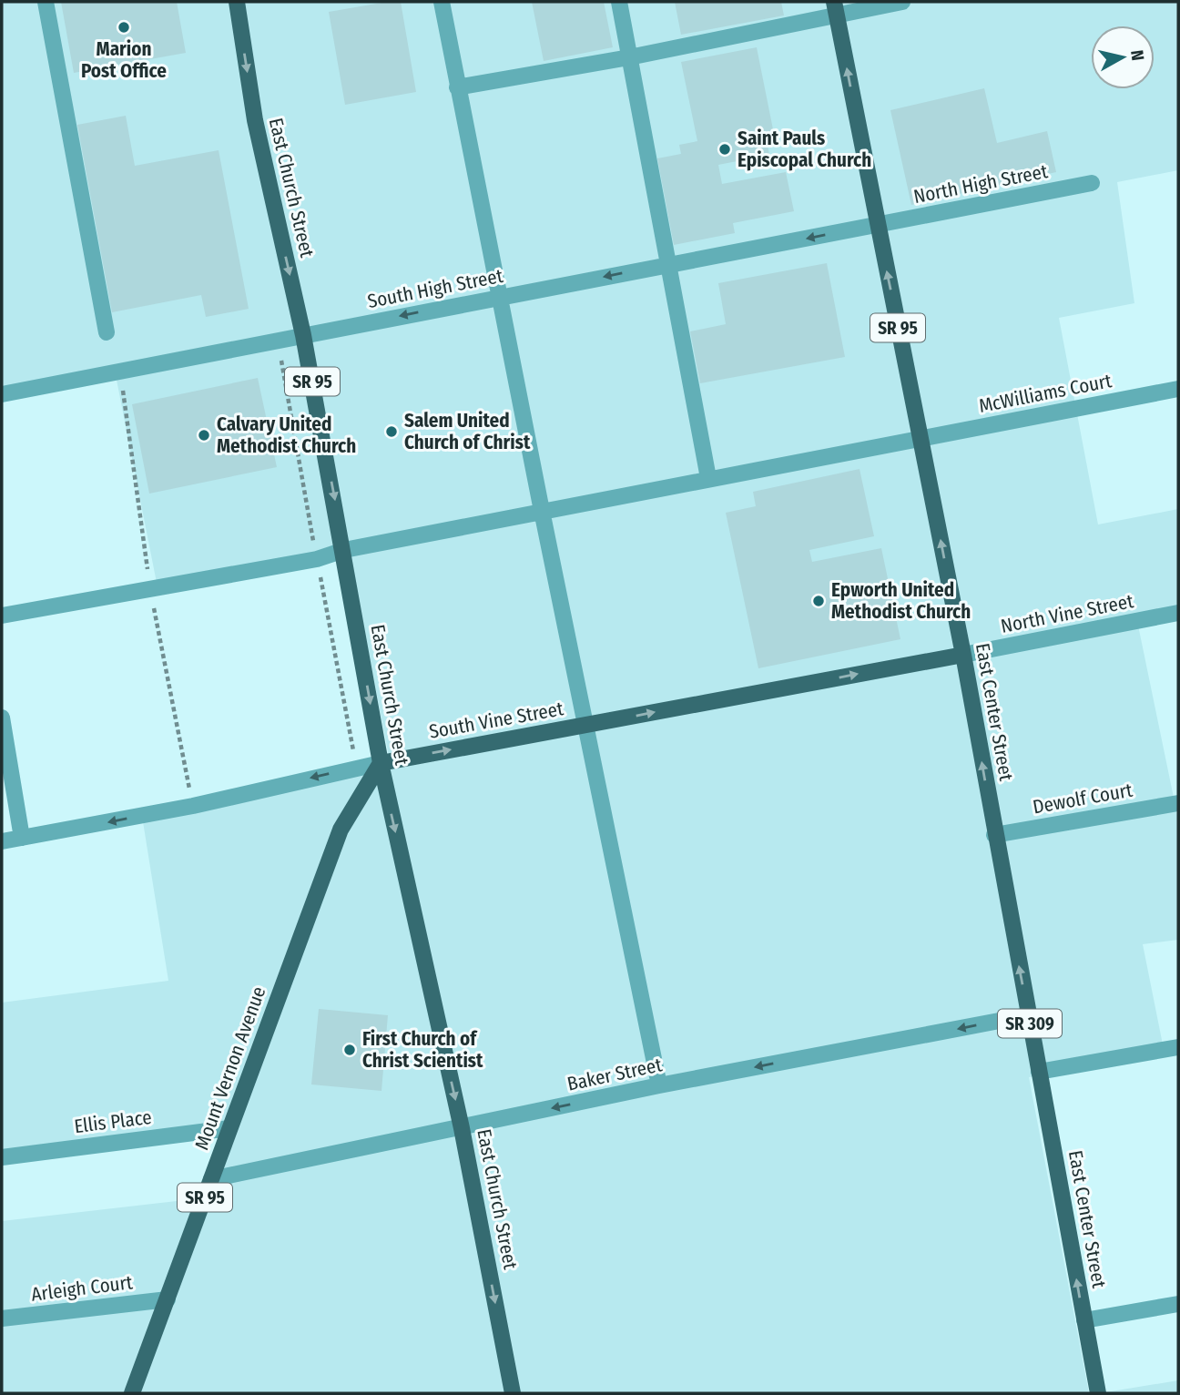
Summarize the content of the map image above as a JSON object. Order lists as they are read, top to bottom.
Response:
{
  "streets": {
    "main road": [
      "East Church Street",
      "SR 95",
      "East Center Street",
      "South Vine Street",
      "SR 309",
      "Mount Vernon Avenue"
    ],
    "street": [
      "North High Street",
      "South High Street",
      "McWilliams Court",
      "North Vine Street",
      "Dewolf Court",
      "Baker Street",
      "Ellis Place",
      "Arleigh Court"
    ]
  },
  "crossings": [
    ["North High Street", "South High Street"],
    ["North High Street", "East Center Street"],
    ["East Church Street", "South High Street"],
    ["East Church Street", "McWilliams Court"],
    ["East Church Street", "South Vine Street"],
    ["East Church Street", "Mount Vernon Avenue"],
    ["East Church Street", "Baker Street"],
    ["South High Street", "East Center Street"],
    ["McWilliams Court", "East Center Street"],
    ["North Vine Street", "East Center Street"],
    ["North Vine Street", "South Vine Street"],
    ["East Center Street", "South Vine Street"],
    ["East Center Street", "Dewolf Court"],
    ["East Center Street", "Baker Street"],
    ["South Vine Street", "Mount Vernon Avenue"],
    ["Mount Vernon Avenue", "Baker Street"],
    ["Mount Vernon Avenue", "Ellis Place"],
    ["Mount Vernon Avenue", "Arleigh Court"]
  ],
  "one_way": [
    "East Church Street",
    "South High Street",
    "East Center Street",
    "Baker Street"
  ],
  "places": [
    "Marion Post Office",
    "Saint Pauls Episcopal Church",
    "Salem United Church of Christ",
    "Calvary United Methodist Church",
    "Epworth United Methodist Church",
    "First Church of Christ Scientist"
  ],
  "north": "right"
}
